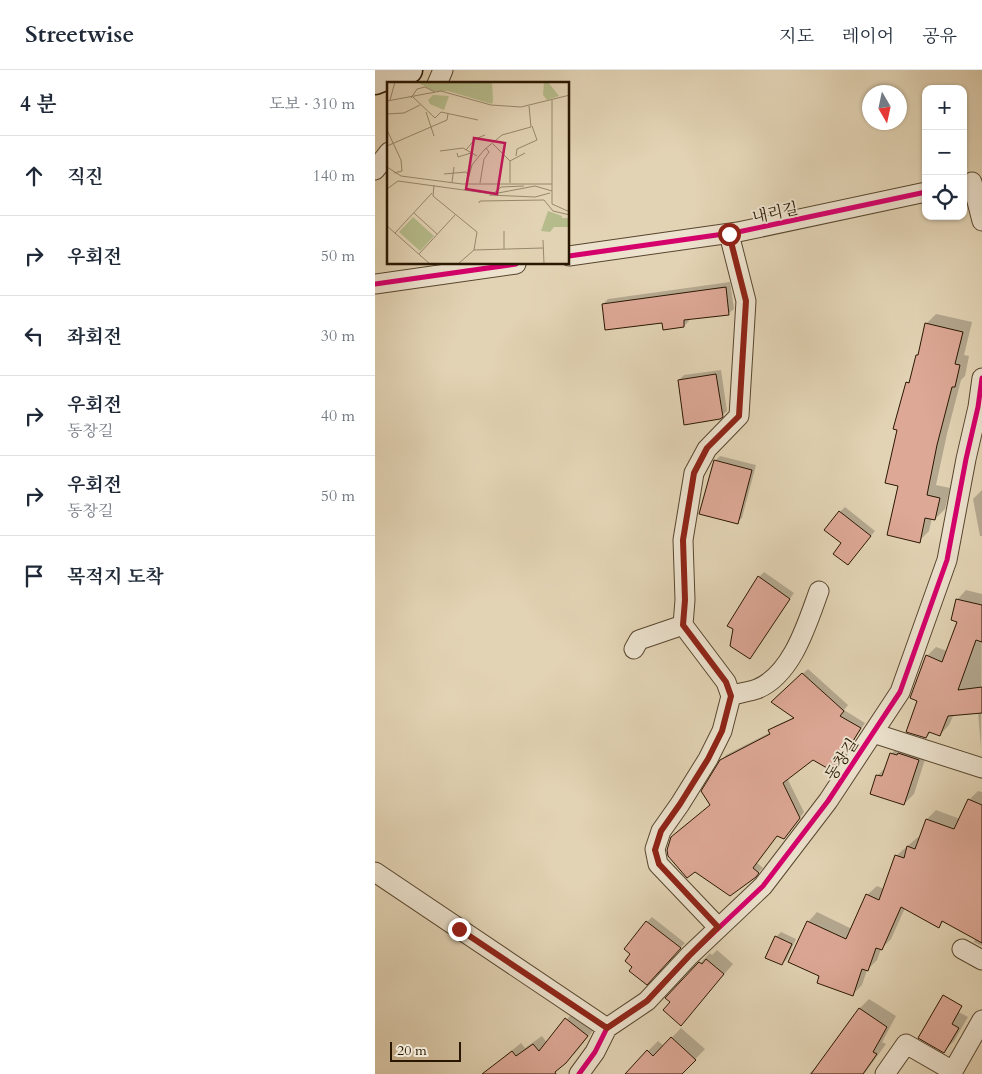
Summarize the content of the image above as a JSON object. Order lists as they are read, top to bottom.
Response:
{
  "streets": {
    "street": ["내리길", "동창길"]
  },
  "scale_bar": "20 m",
  "north": "bottom",
  "page": {
    "header": "Streetwise",
    "nav": ["지도", "레이어", "공유"],
    "heading": ["4 분", "도보 · 310 m"],
    "map_buttons": ["+", "−"],
    "list": [
      ["직진", "140 m"],
      ["우회전", "50 m"],
      ["좌회전", "30 m"],
      ["우회전", "동창길", "40 m"],
      ["우회전", "동창길", "50 m"],
      "목적지 도착"
    ],
    "scale": "20 m"
  }
}
